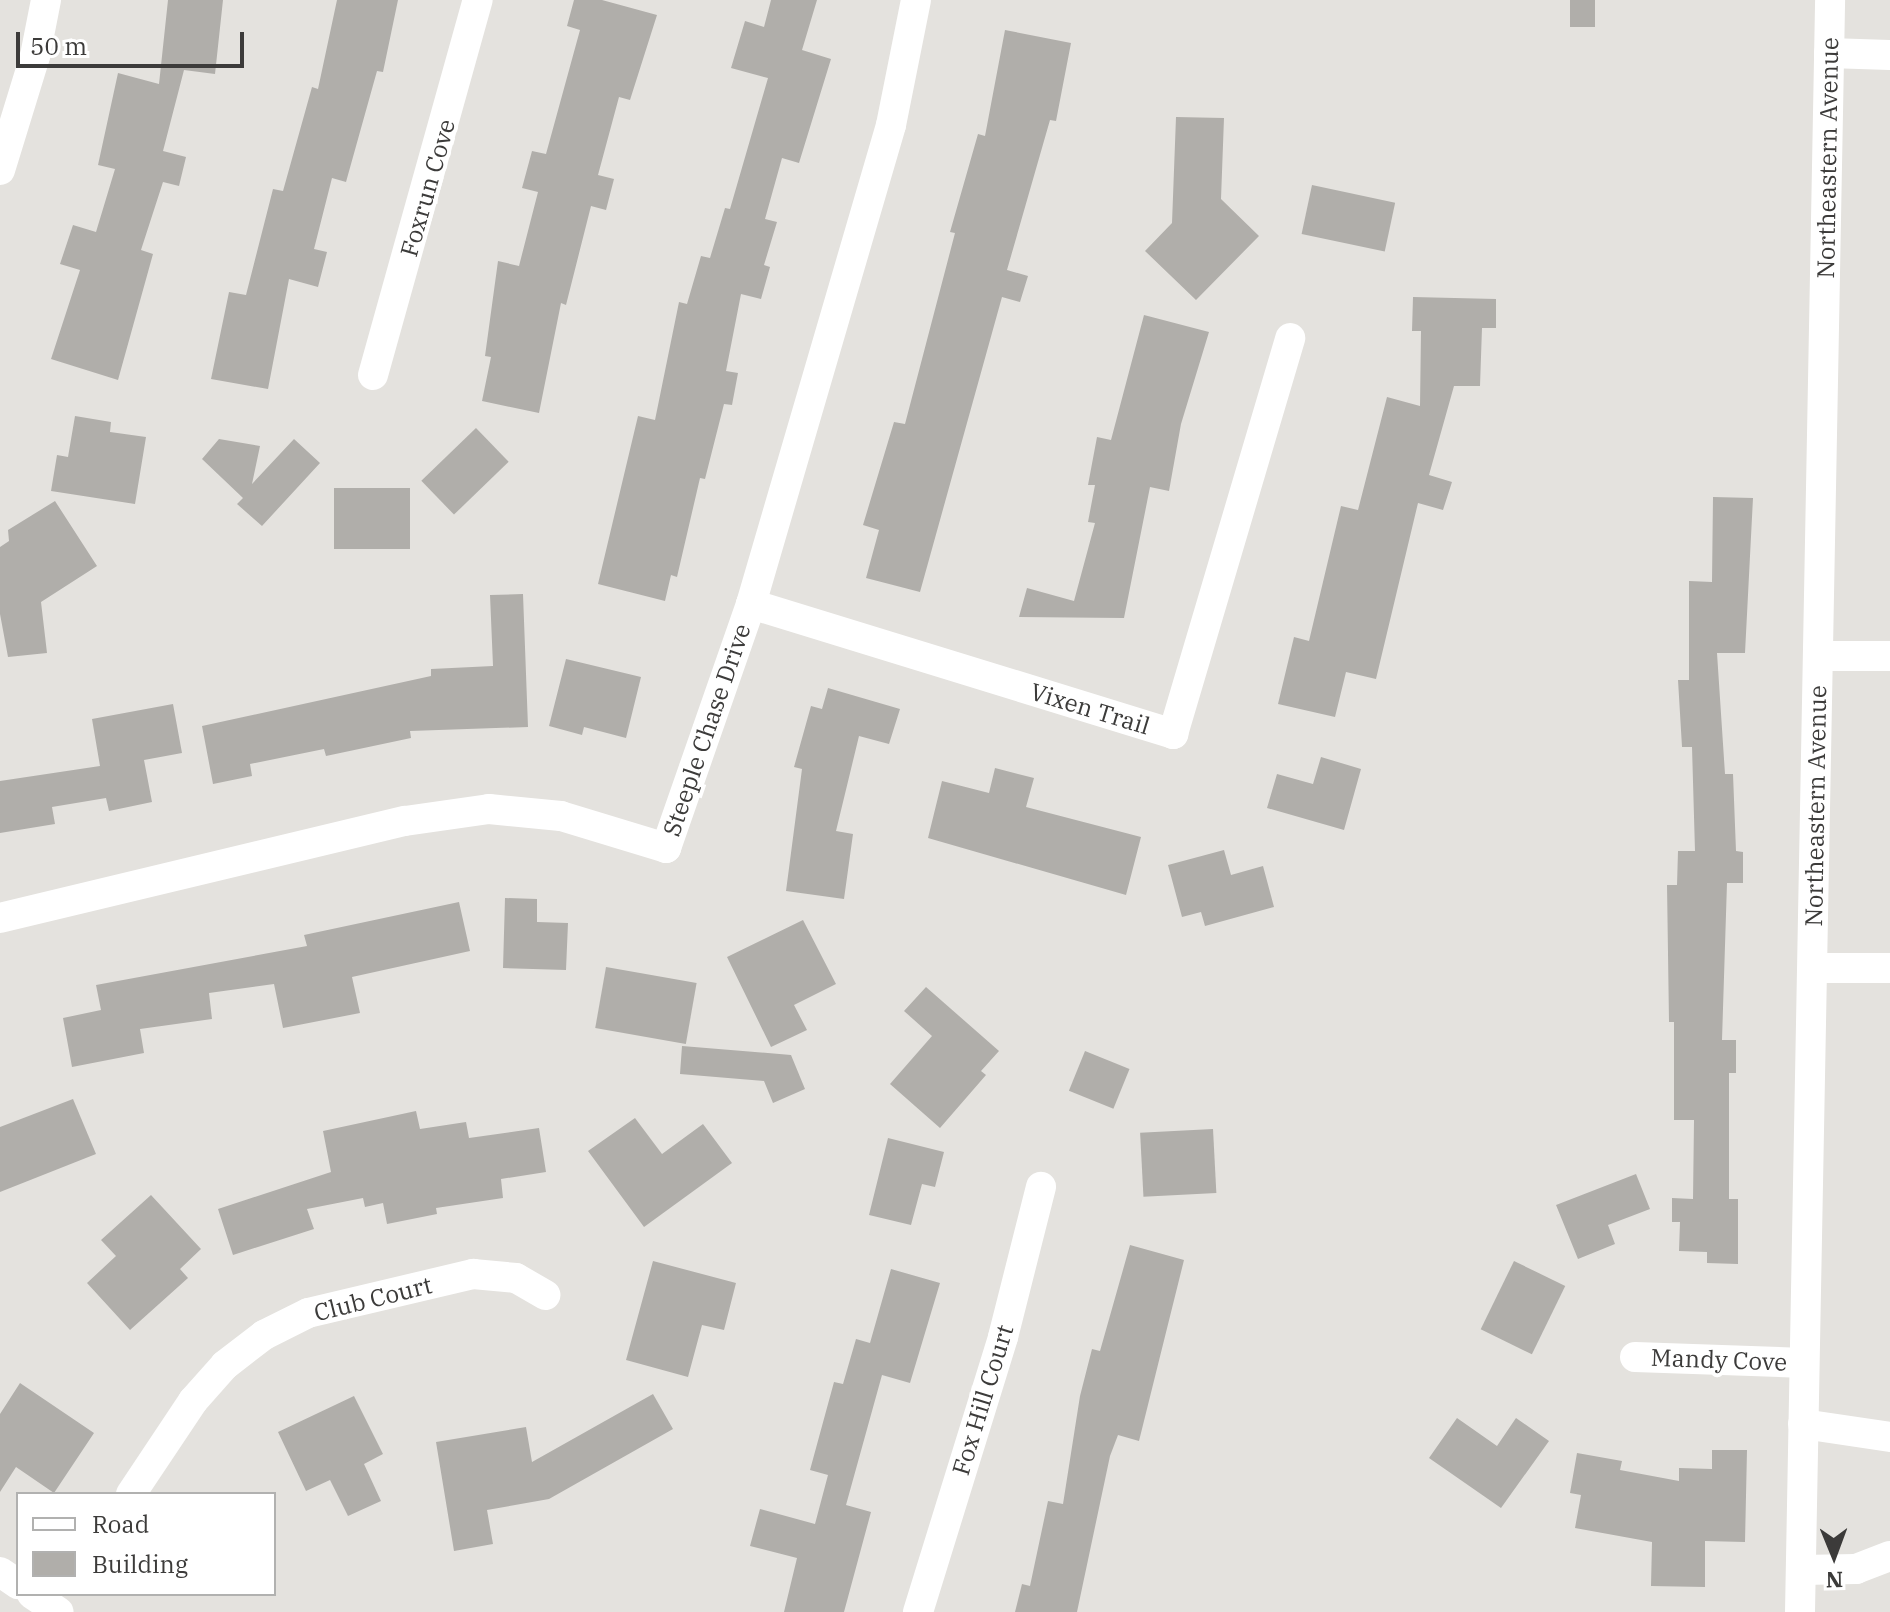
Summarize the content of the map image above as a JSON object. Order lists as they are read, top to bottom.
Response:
{
  "streets": {
    "street": [
      "Northeastern Avenue",
      "Foxrun Cove",
      "Vixen Trail",
      "Steeple Chase Drive",
      "Club Court",
      "Mandy Cove",
      "Fox Hill Court"
    ]
  },
  "crossings": [
    ["Northeastern Avenue", "Mandy Cove"],
    ["Vixen Trail", "Steeple Chase Drive"]
  ],
  "legend": ["Road", "Building"],
  "scale_bar": "50 m",
  "north": "bottom"
}
